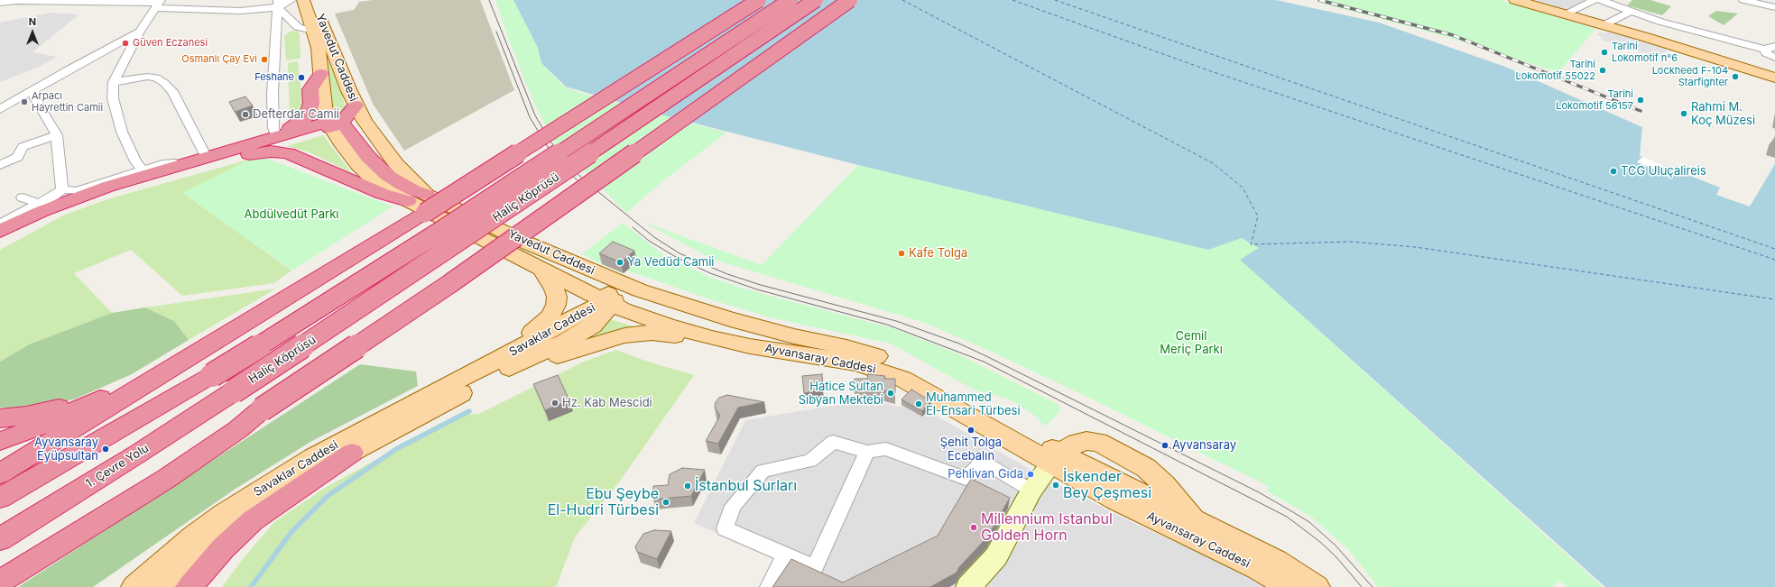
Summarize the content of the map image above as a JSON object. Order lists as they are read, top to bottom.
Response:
{
  "streets": {
    "highway": ["Haliç Köprüsü", "1. Çevre Yolu"],
    "main road": ["Yavedut Caddesi", "Savaklar Caddesi", "Ayvansaray Caddesi"]
  },
  "crossings": [
    ["Yavedut Caddesi", "Savaklar Caddesi"],
    ["Yavedut Caddesi", "Ayvansaray Caddesi"],
    ["Haliç Köprüsü", "1. Çevre Yolu"],
    ["Savaklar Caddesi", "Ayvansaray Caddesi"]
  ],
  "parks": ["Abdülvedüt Parkı", "Cemil Meriç Parkı"],
  "places": [
    "Güven Eczanesi",
    "Tarihi Lokomotif n°6",
    "Osmanlı Çay Evi",
    "Tarihi Lokomotif 55022",
    "Lockheed F-104 Starfighter",
    "Feshane",
    "Tarihi Lokomotif 56157",
    "Arpacı Hayrettin Camii",
    "Rahmi M. Koç Müzesi",
    "Defterdar Camii",
    "TCG Uluçalireis",
    "Kafe Tolga",
    "Ya Vedüd Camii",
    "Hatice Sultan Sıbyan Mektebi",
    "Hz. Kab Mescidi",
    "Muhammed El-Ensari Türbesi",
    "Şehit Tolga Ecebalın",
    "Ayvansaray",
    "Ayvansaray Eyüpsultan",
    "Pehlivan Gıda",
    "İskender Bey Çeşmesi",
    "İstanbul Surları",
    "Ebu Şeybe El-Hudri Türbesi",
    "Millennium Istanbul Golden Horn"
  ],
  "north": "top"
}
